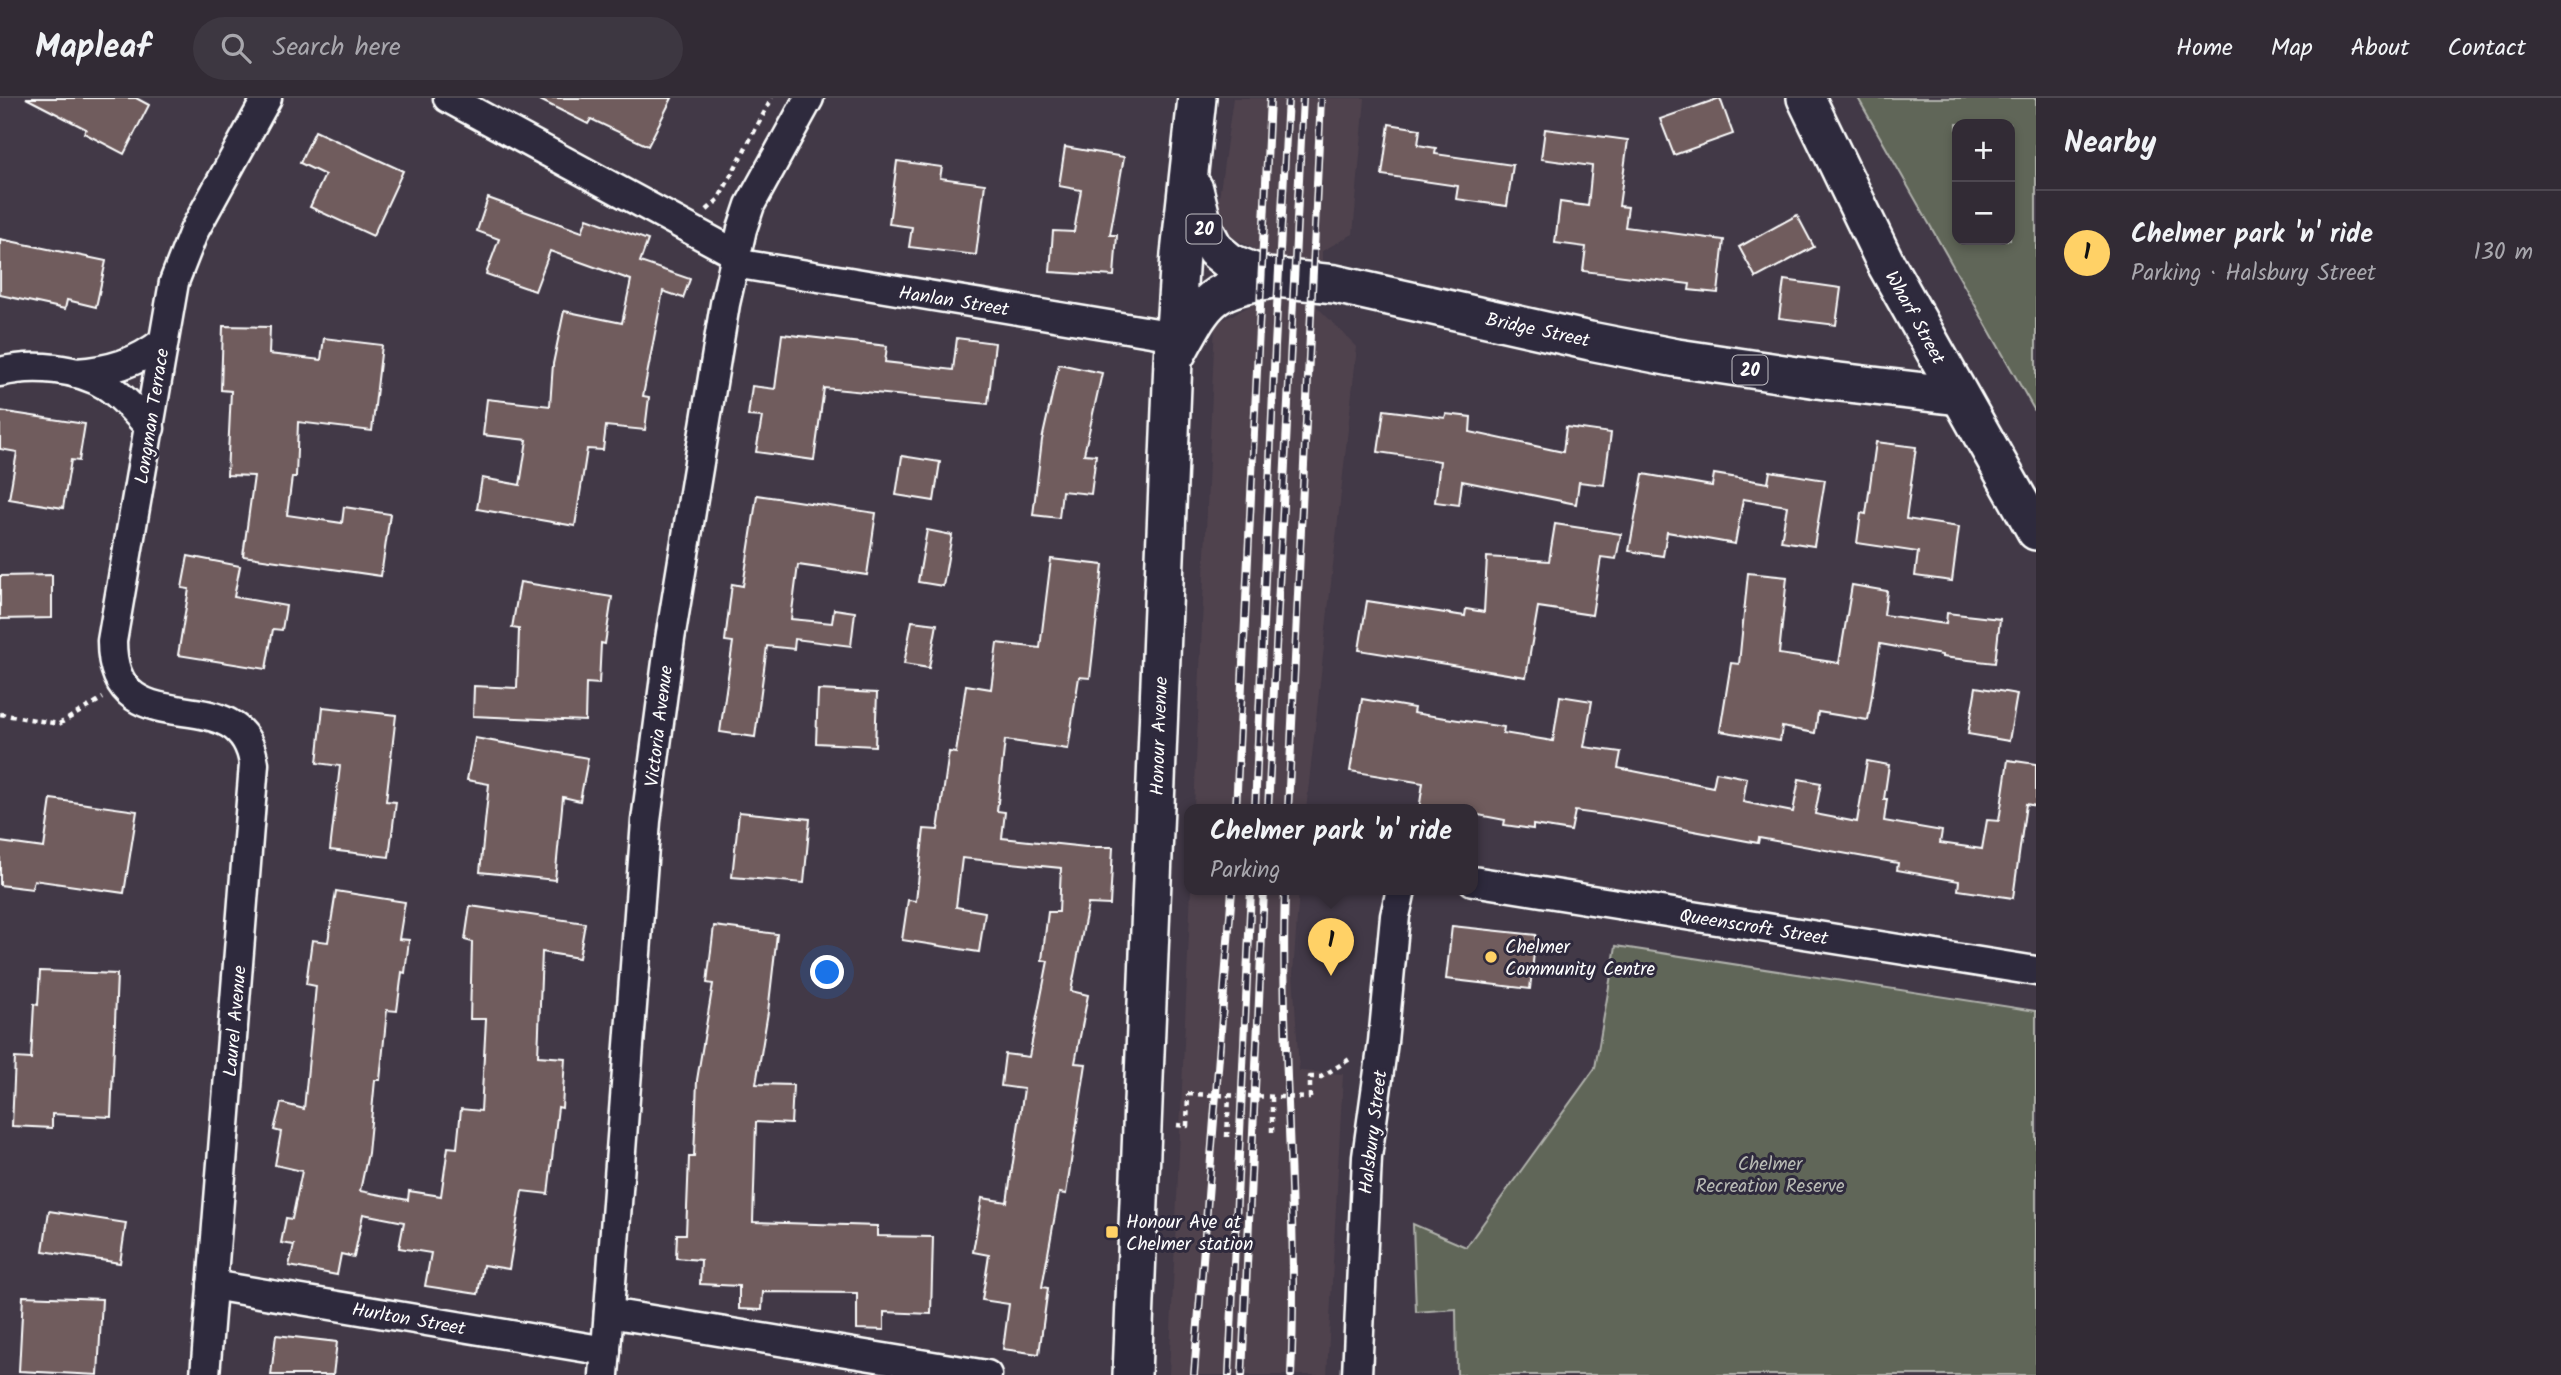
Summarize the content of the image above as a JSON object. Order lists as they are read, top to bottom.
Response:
{
  "streets": {
    "main road": [
      "20",
      "Wharf Street",
      "Bridge Street",
      "Honour Avenue"
    ],
    "street": [
      "Hanlan Street",
      "Longman Terrace",
      "Victoria Avenue",
      "Queenscroft Street",
      "Laurel Avenue",
      "Halsbury Street",
      "Hurlton Street"
    ]
  },
  "crossings": [
    ["Hanlan Street", "Victoria Avenue"],
    ["Hanlan Street", "Honour Avenue"],
    ["Wharf Street", "Bridge Street"],
    ["Bridge Street", "Honour Avenue"],
    ["Longman Terrace", "Laurel Avenue"],
    ["Victoria Avenue", "Hurlton Street"],
    ["Laurel Avenue", "Hurlton Street"]
  ],
  "parks": ["Chelmer Recreation Reserve"],
  "places": {
    "other": ["Chelmer Community Centre"],
    "transit": ["Honour Ave at Chelmer station"]
  },
  "page": {
    "header": "Mapleaf",
    "search": "Search here",
    "nav": [
      "Home",
      "Map",
      "About",
      "Contact"
    ],
    "heading": "Nearby",
    "map_buttons": ["+", "−"],
    "list": [
      {
        "mark": "1",
        "name": "Chelmer park 'n' ride",
        "note": "Parking · Halsbury Street",
        "value": "130 m"
      }
    ],
    "popup": ["Chelmer park 'n' ride", "Parking"],
    "pins": "1"
  }
}
